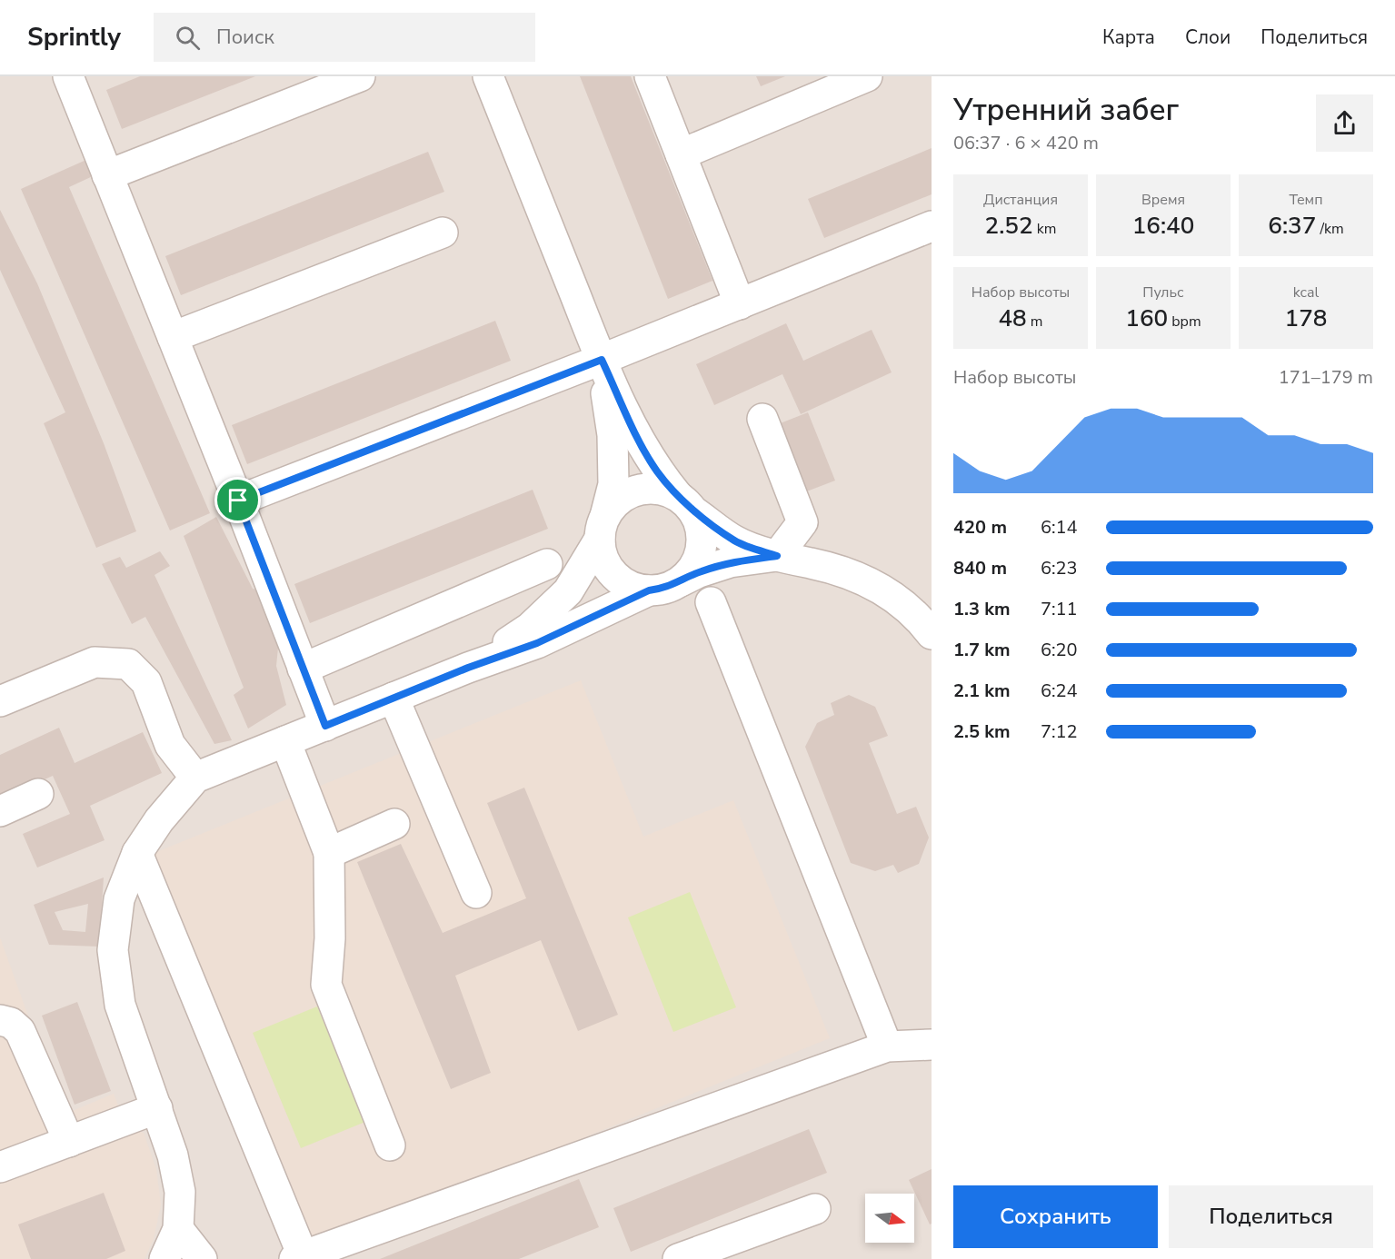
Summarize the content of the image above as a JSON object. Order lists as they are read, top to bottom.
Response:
{
  "north": "right",
  "page": {
    "header": "Sprintly",
    "search": "Поиск",
    "nav": ["Карта", "Слои", "Поделиться"],
    "heading": ["Утренний забег", "06:37 · 6 × 420 m"],
    "stats": [
      ["Дистанция", "2.52 km"],
      ["Время", "16:40"],
      ["Темп", "6:37 /km"],
      ["Набор высоты", "48 m"],
      ["Пульс", "160 bpm"],
      ["kcal", "178"]
    ],
    "chart": ["Набор высоты", "171–179 m"],
    "list": [
      {
        "name": "420 m",
        "note": "6:14"
      },
      {
        "name": "840 m",
        "note": "6:23"
      },
      {
        "name": "1.3 km",
        "note": "7:11"
      },
      {
        "name": "1.7 km",
        "note": "6:20"
      },
      {
        "name": "2.1 km",
        "note": "6:24"
      },
      {
        "name": "2.5 km",
        "note": "7:12"
      }
    ],
    "buttons": ["Сохранить", "Поделиться"]
  }
}
